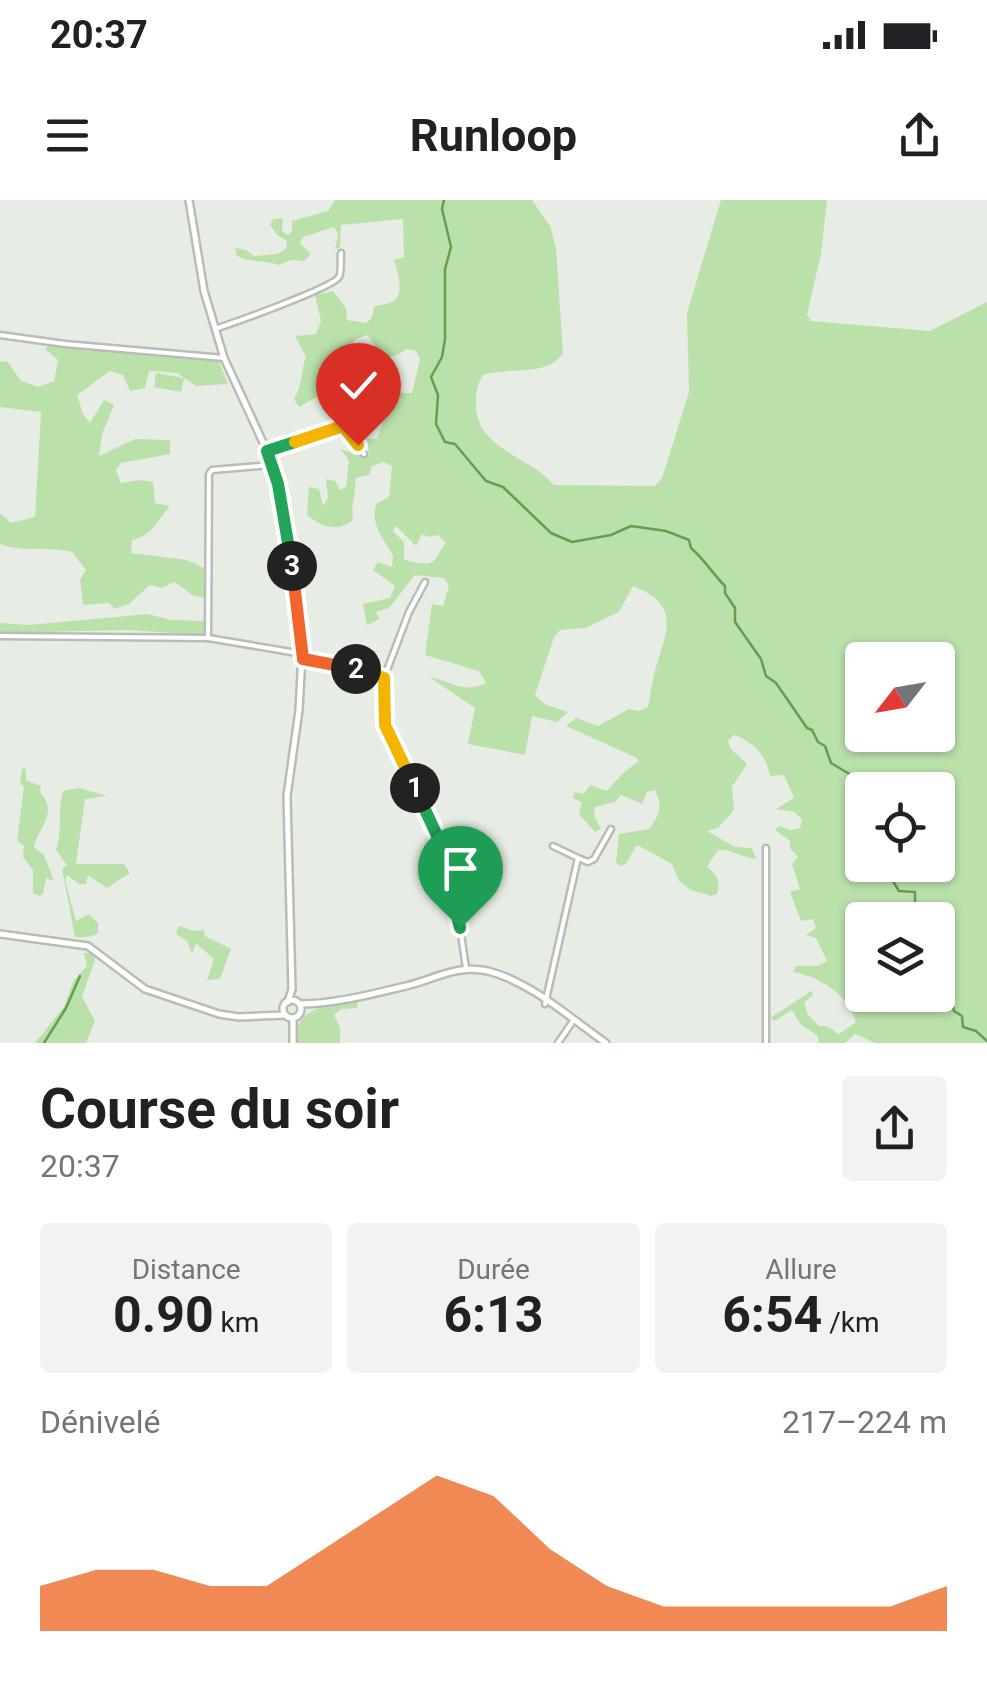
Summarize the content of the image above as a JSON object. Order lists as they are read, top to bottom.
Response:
{
  "north": "bottom left",
  "page": {
    "status": "20:37",
    "header": "Runloop",
    "pins": ["3", "2", "1"],
    "heading": ["Course du soir", "20:37"],
    "stats": [
      ["Distance", "0.90 km"],
      ["Durée", "6:13"],
      ["Allure", "6:54 /km"]
    ],
    "chart": ["Dénivelé", "217–224 m"]
  }
}
